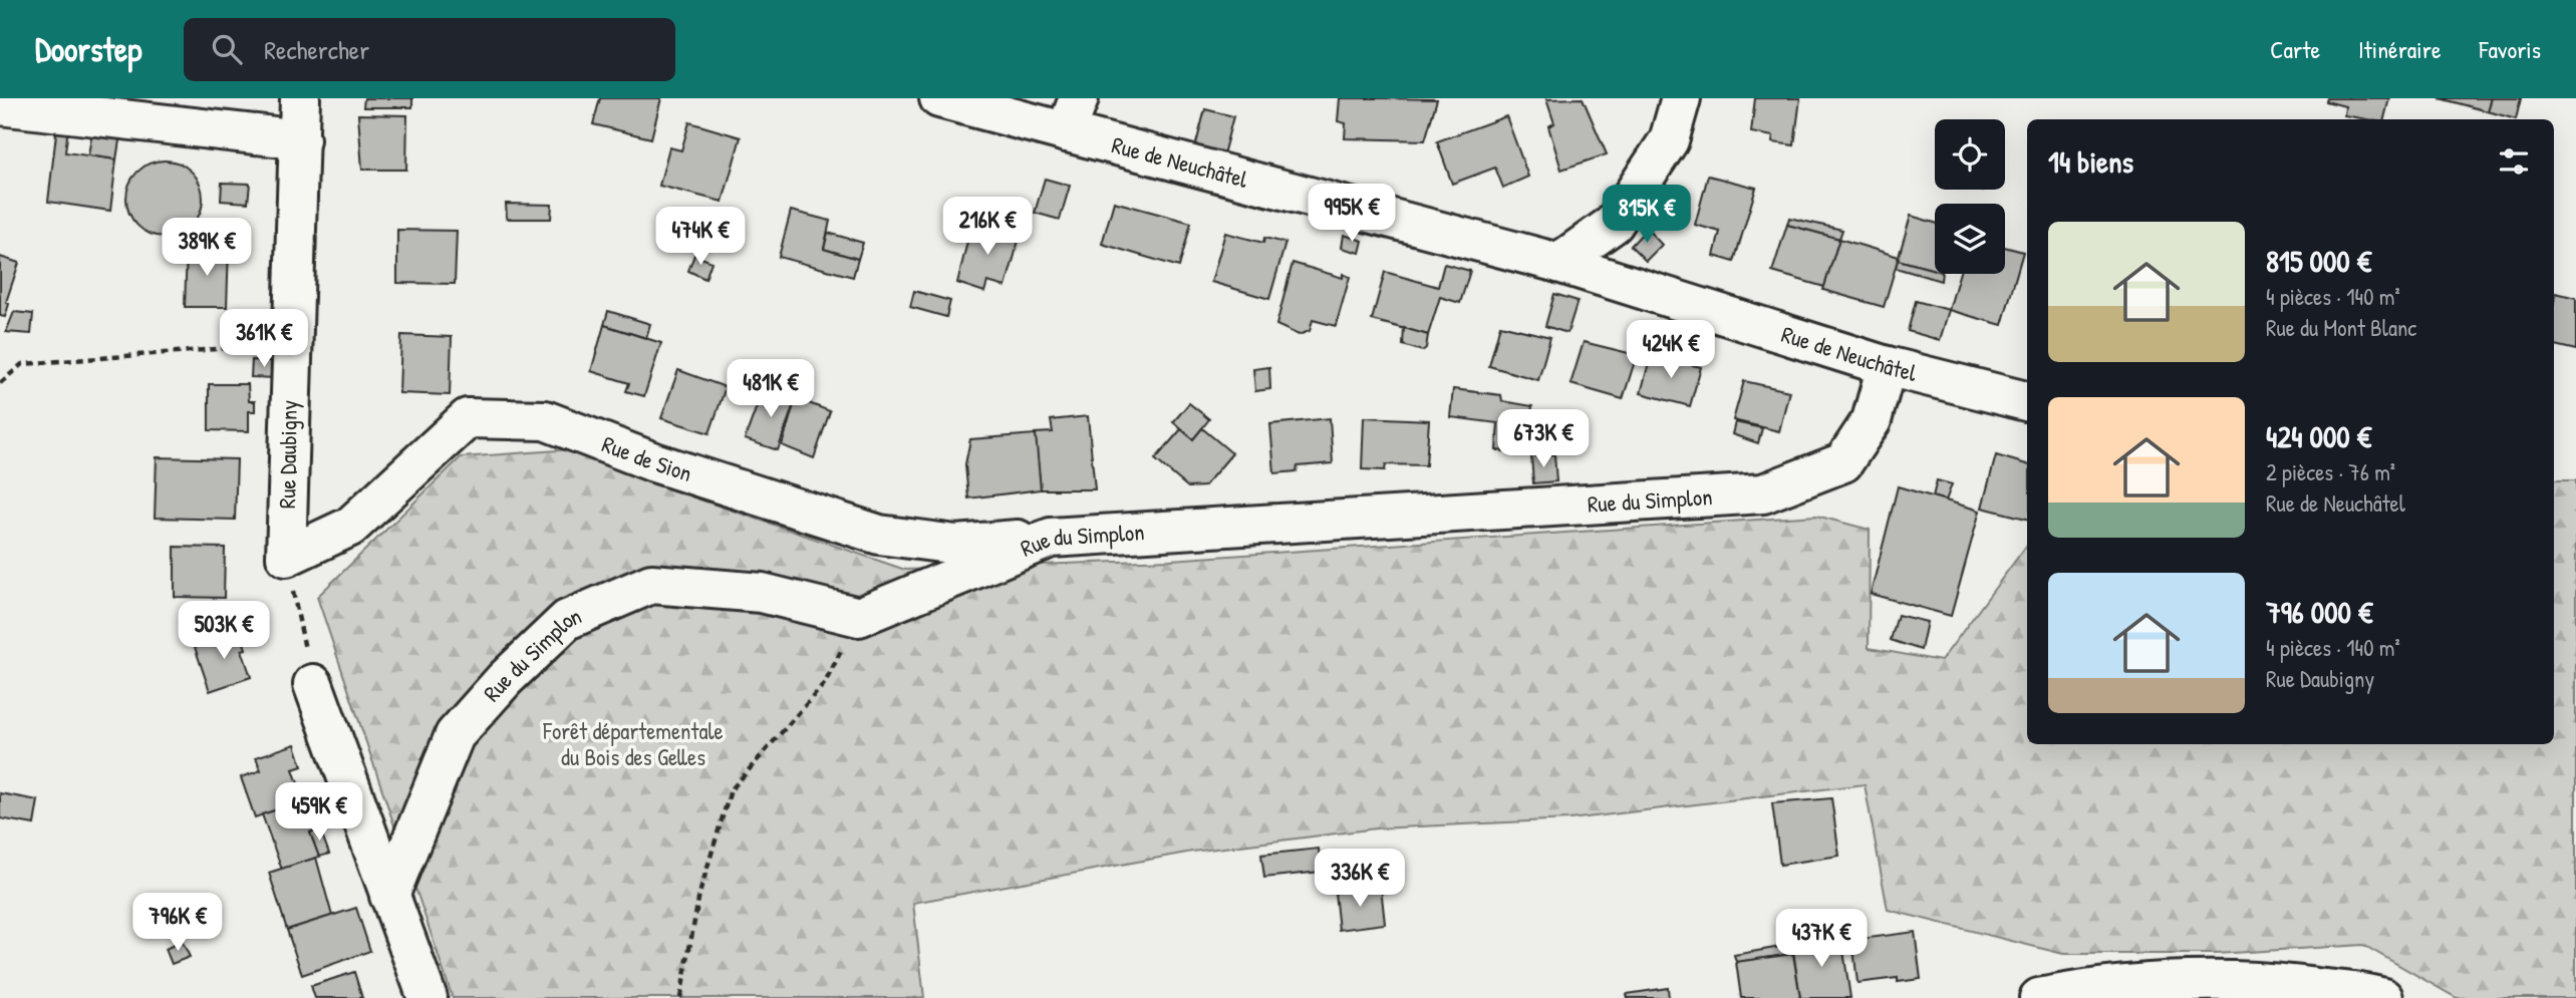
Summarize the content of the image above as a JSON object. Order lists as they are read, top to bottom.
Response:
{
  "streets": {
    "street": [
      "Rue de Neuchâtel",
      "Rue Daubigny",
      "Rue de Sion",
      "Rue du Simplon"
    ]
  },
  "crossings": [
    ["Rue de Neuchâtel", "Rue du Simplon"],
    ["Rue Daubigny", "Rue de Sion"],
    ["Rue de Sion", "Rue du Simplon"]
  ],
  "parks": ["Forêt départementale du Bois des Gelles"],
  "page": {
    "header": "Doorstep",
    "search": "Rechercher",
    "nav": ["Carte", "Itinéraire", "Favoris"],
    "heading": "14 biens",
    "price": [
      "995K €",
      "815K €",
      "216K €",
      "474K €",
      "389K €",
      "361K €",
      "424K €",
      "481K €",
      "673K €",
      "503K €",
      "459K €",
      "336K €",
      "796K €",
      "437K €"
    ],
    "list": [
      {
        "name": "815 000 €",
        "note": "4 pièces · 140 m² · Rue du Mont Blanc"
      },
      {
        "name": "424 000 €",
        "note": "2 pièces · 76 m² · Rue de Neuchâtel"
      },
      {
        "name": "796 000 €",
        "note": "4 pièces · 140 m² · Rue Daubigny"
      }
    ]
  }
}
